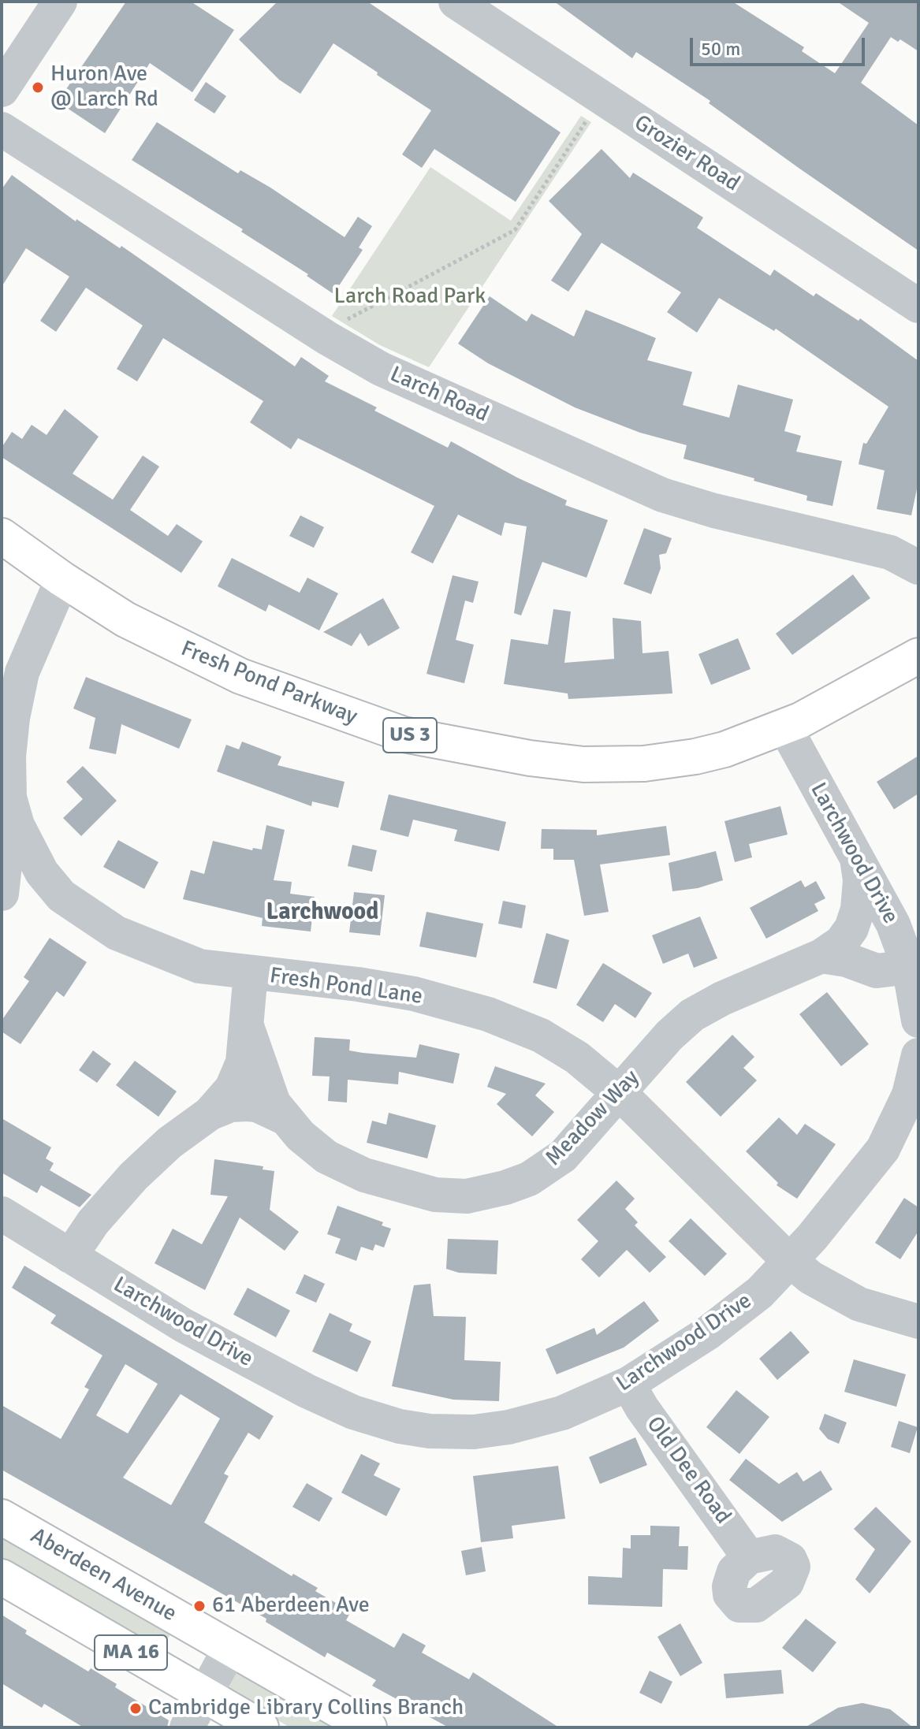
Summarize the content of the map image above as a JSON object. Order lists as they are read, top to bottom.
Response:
{
  "streets": {
    "main road": [
      "Fresh Pond Parkway",
      "US 3",
      "Aberdeen Avenue",
      "MA 16"
    ],
    "street": [
      "Grozier Road",
      "Larch Road",
      "Larchwood Drive",
      "Fresh Pond Lane",
      "Meadow Way",
      "Old Dee Road"
    ]
  },
  "crossings": [
    ["Fresh Pond Parkway", "Larchwood Drive"],
    ["Fresh Pond Parkway", "Fresh Pond Lane"],
    ["Larchwood Drive", "Fresh Pond Lane"],
    ["Larchwood Drive", "Meadow Way"],
    ["Larchwood Drive", "Old Dee Road"],
    ["Fresh Pond Lane", "Meadow Way"]
  ],
  "districts": ["Larchwood"],
  "parks": ["Larch Road Park"],
  "places": ["Huron Ave @ Larch Rd", "61 Aberdeen Ave", "Cambridge Library Collins Branch"],
  "scale_bar": "50 m"
}
